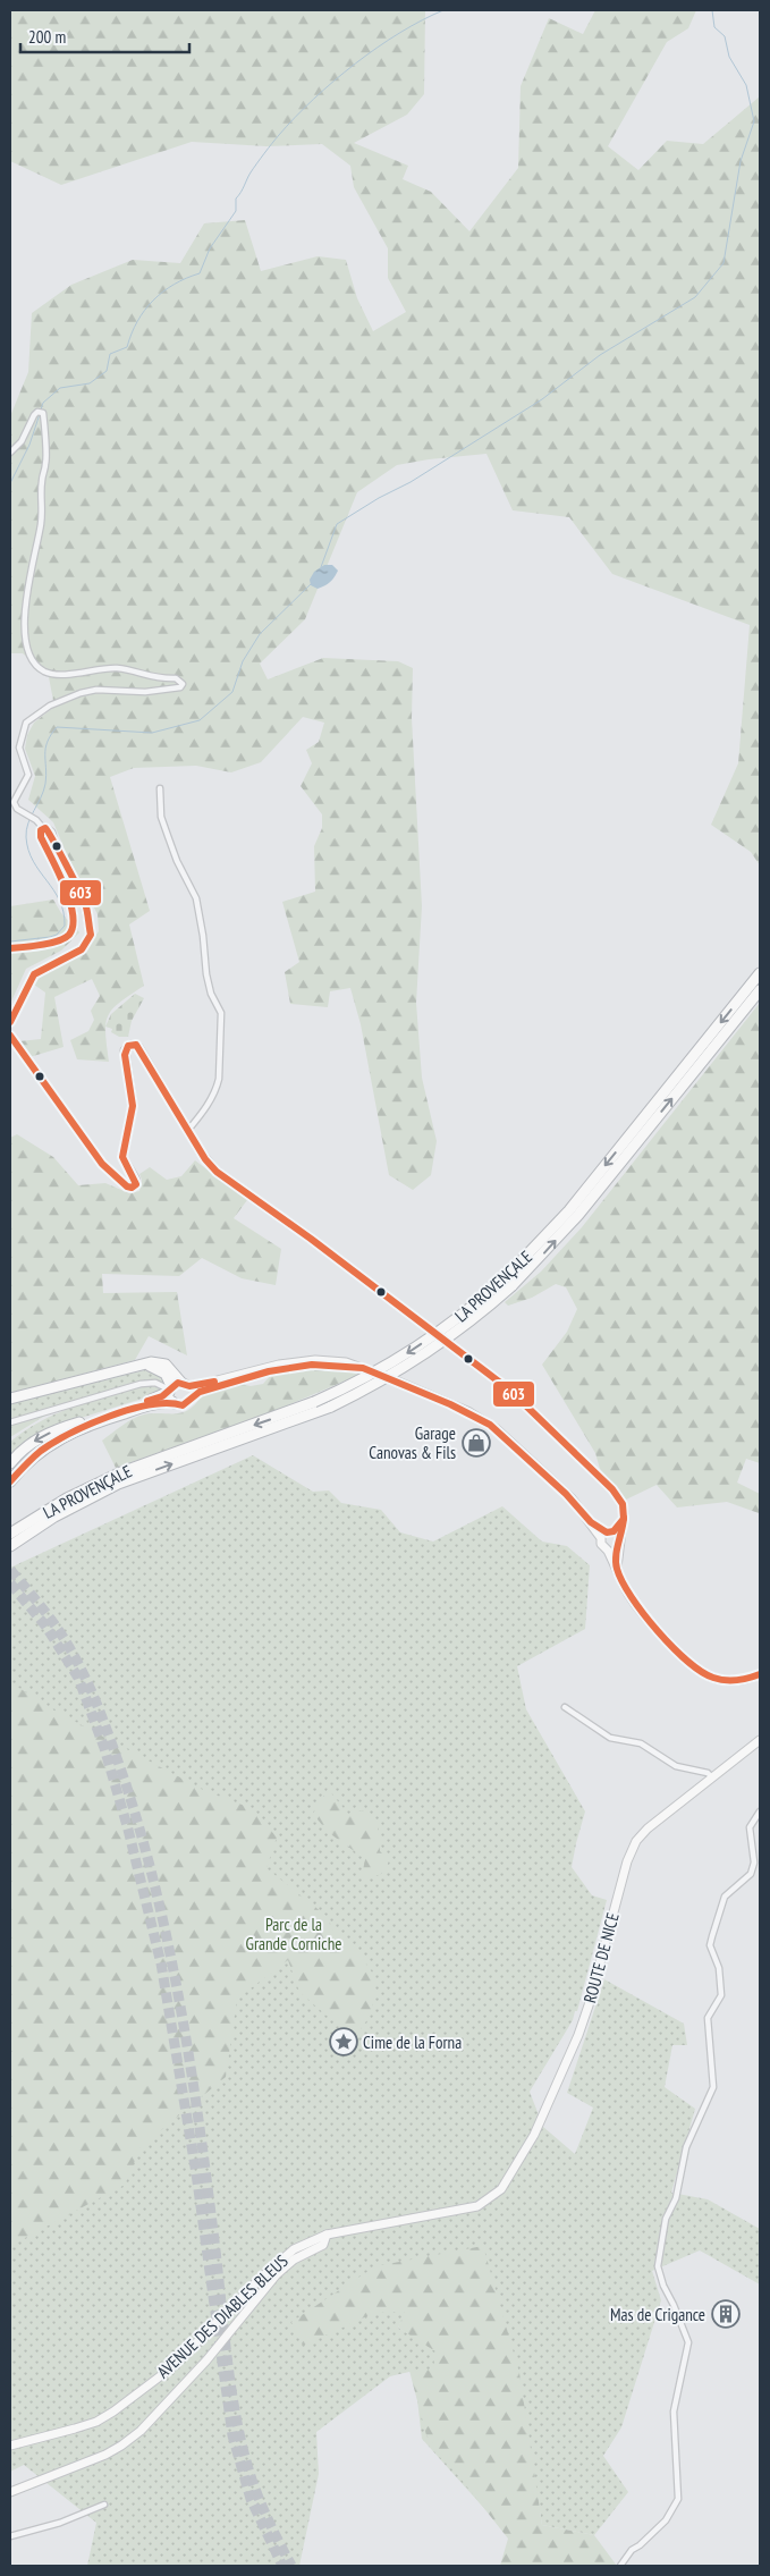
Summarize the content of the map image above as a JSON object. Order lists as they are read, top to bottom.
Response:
{
  "streets": {
    "highway": ["LA PROVENÇALE"],
    "main road": ["ROUTE DE NICE", "AVENUE DES DIABLES BLEUS"]
  },
  "crossings": [
    ["ROUTE DE NICE", "AVENUE DES DIABLES BLEUS"]
  ],
  "parks": ["Parc de la Grande Corniche"],
  "places": {
    "shop": ["Garage Canovas & Fils"],
    "place": ["Cime de la Forna"],
    "building": ["Mas de Crigance"]
  },
  "lines": ["transit line 603"],
  "scale_bar": "200 m"
}
